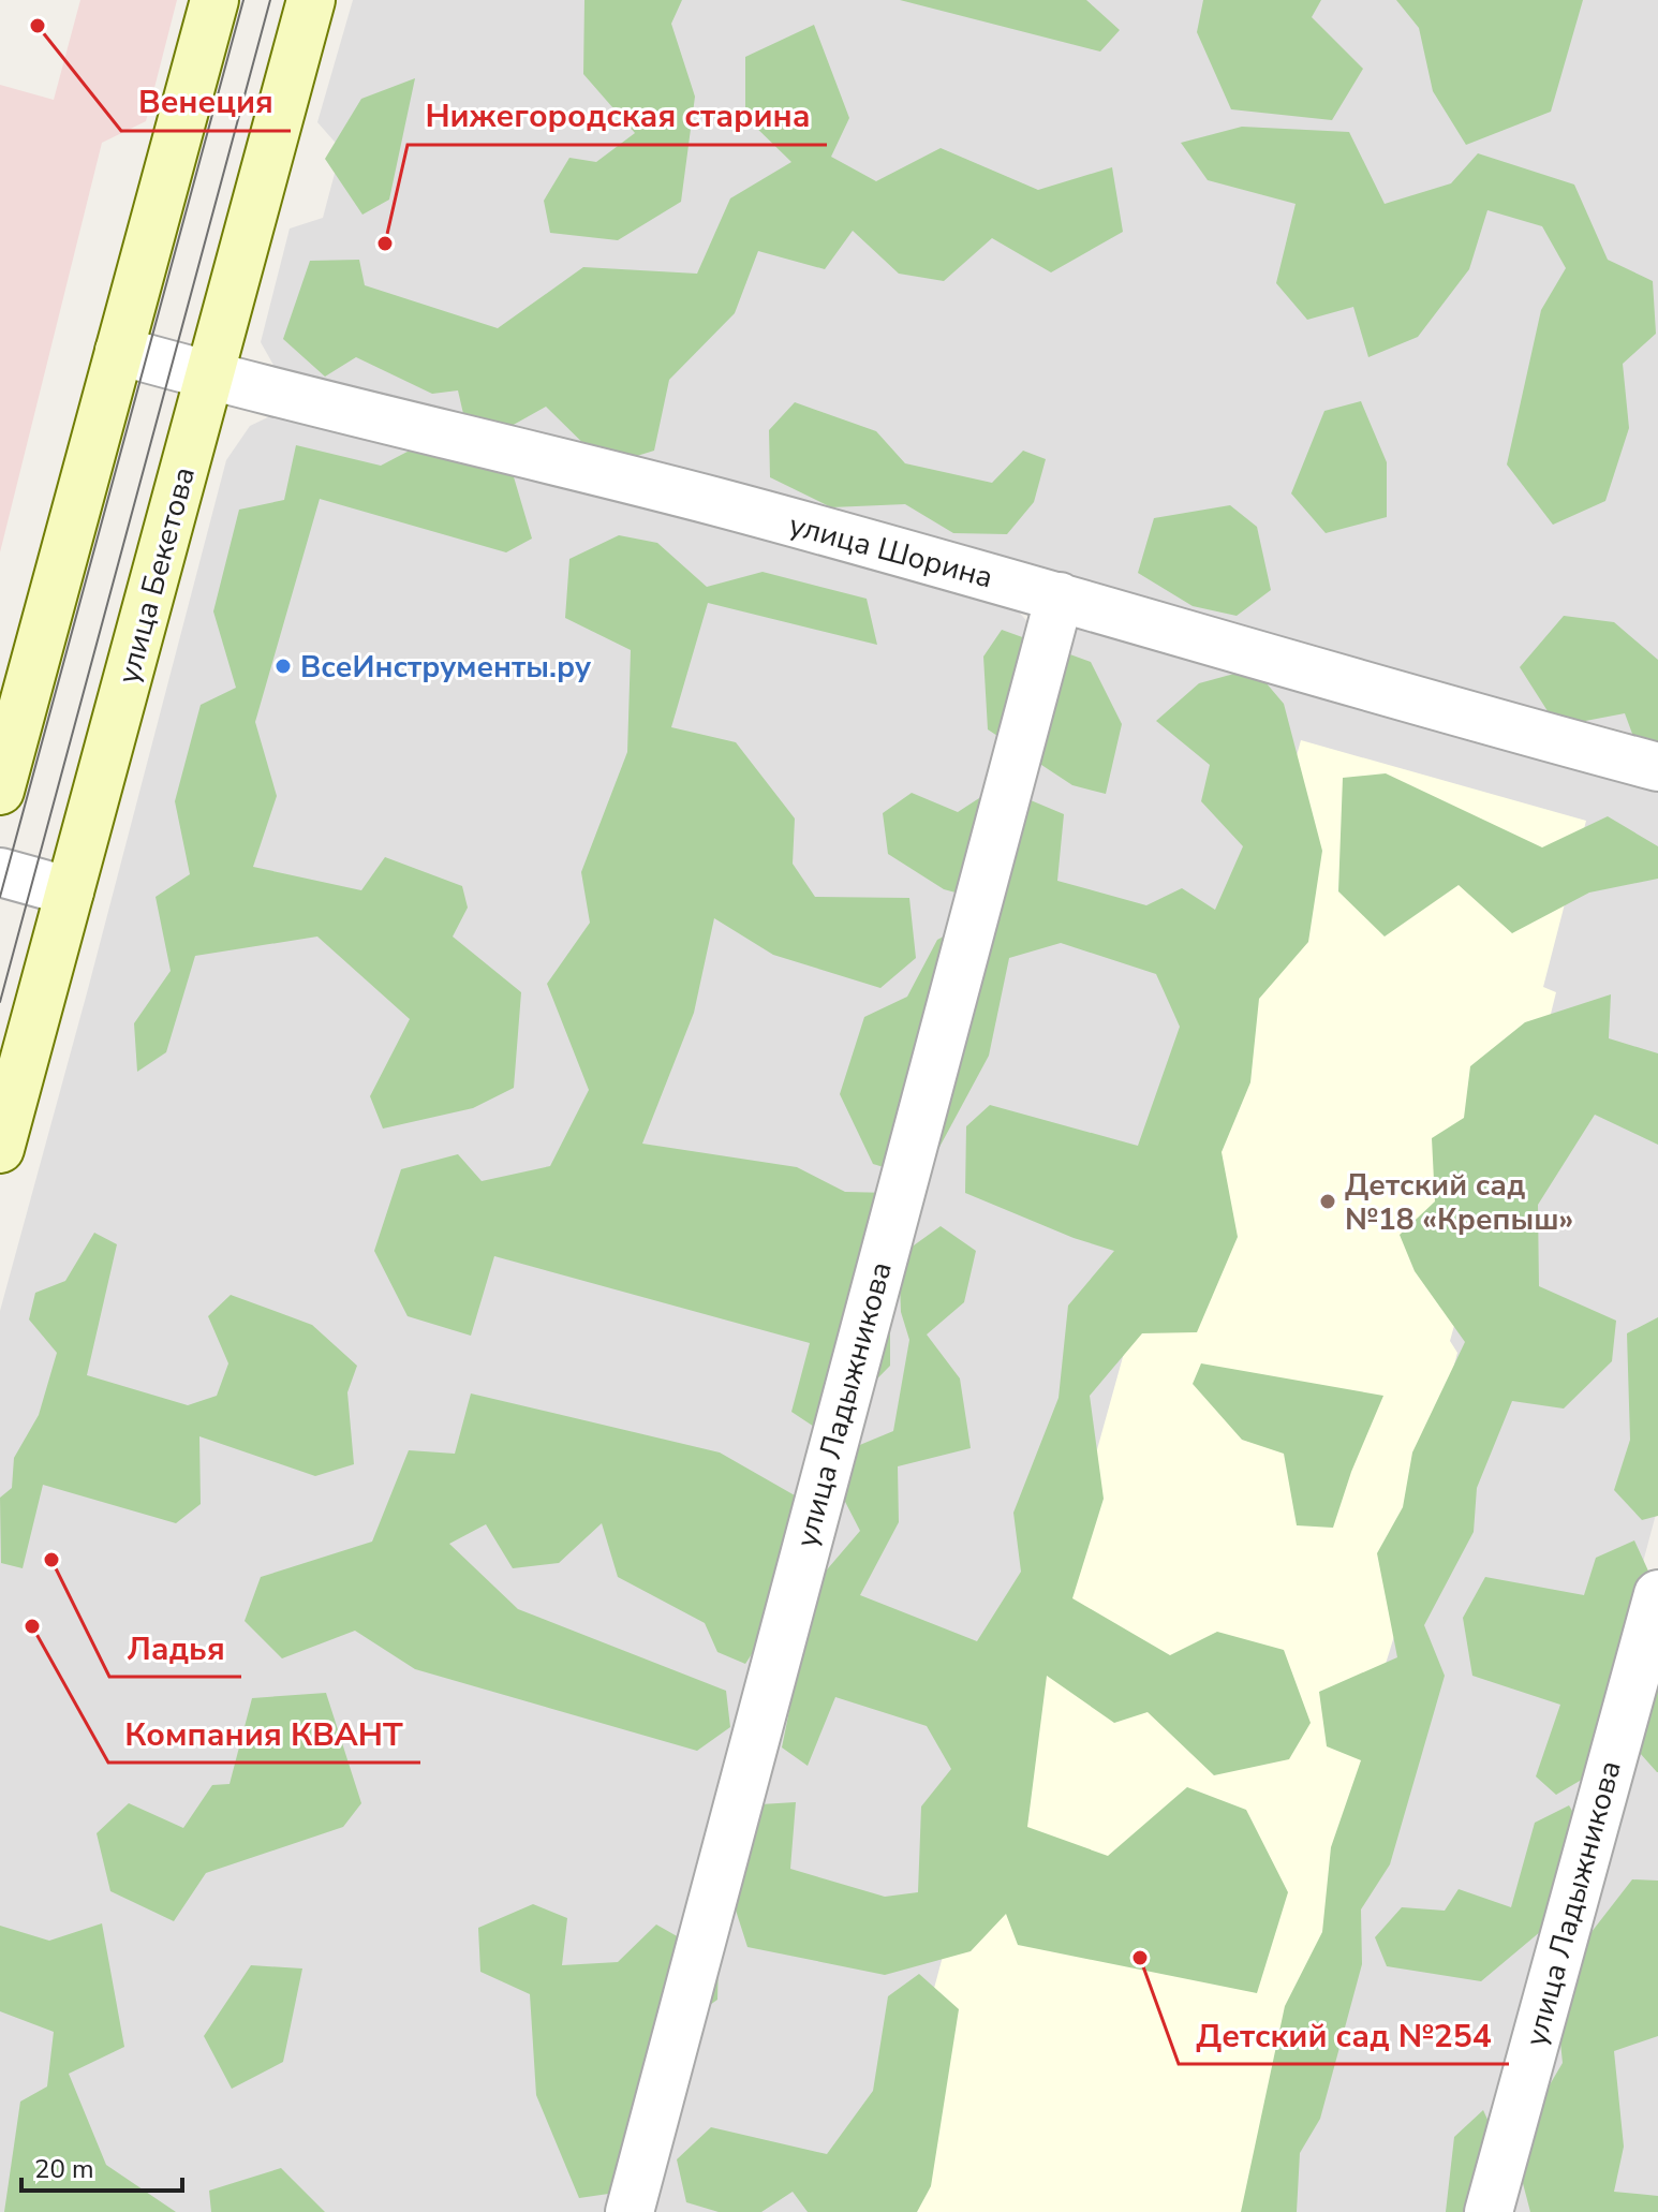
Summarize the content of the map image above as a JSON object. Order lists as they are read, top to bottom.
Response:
{
  "streets": {
    "main road": ["улица Бекетова"],
    "street": ["улица Шорина", "улица Ладыжникова"]
  },
  "crossings": [
    ["улица Шорина", "улица Бекетова"],
    ["улица Шорина", "улица Ладыжникова"]
  ],
  "places": [
    "Венеция",
    "Нижегородская старина",
    "ВсеИнструменты.ру",
    "Детский сад №18 «Крепыш»",
    "Ладья",
    "Компания КВАНТ",
    "Детский сад №254"
  ],
  "scale_bar": "20 m"
}
